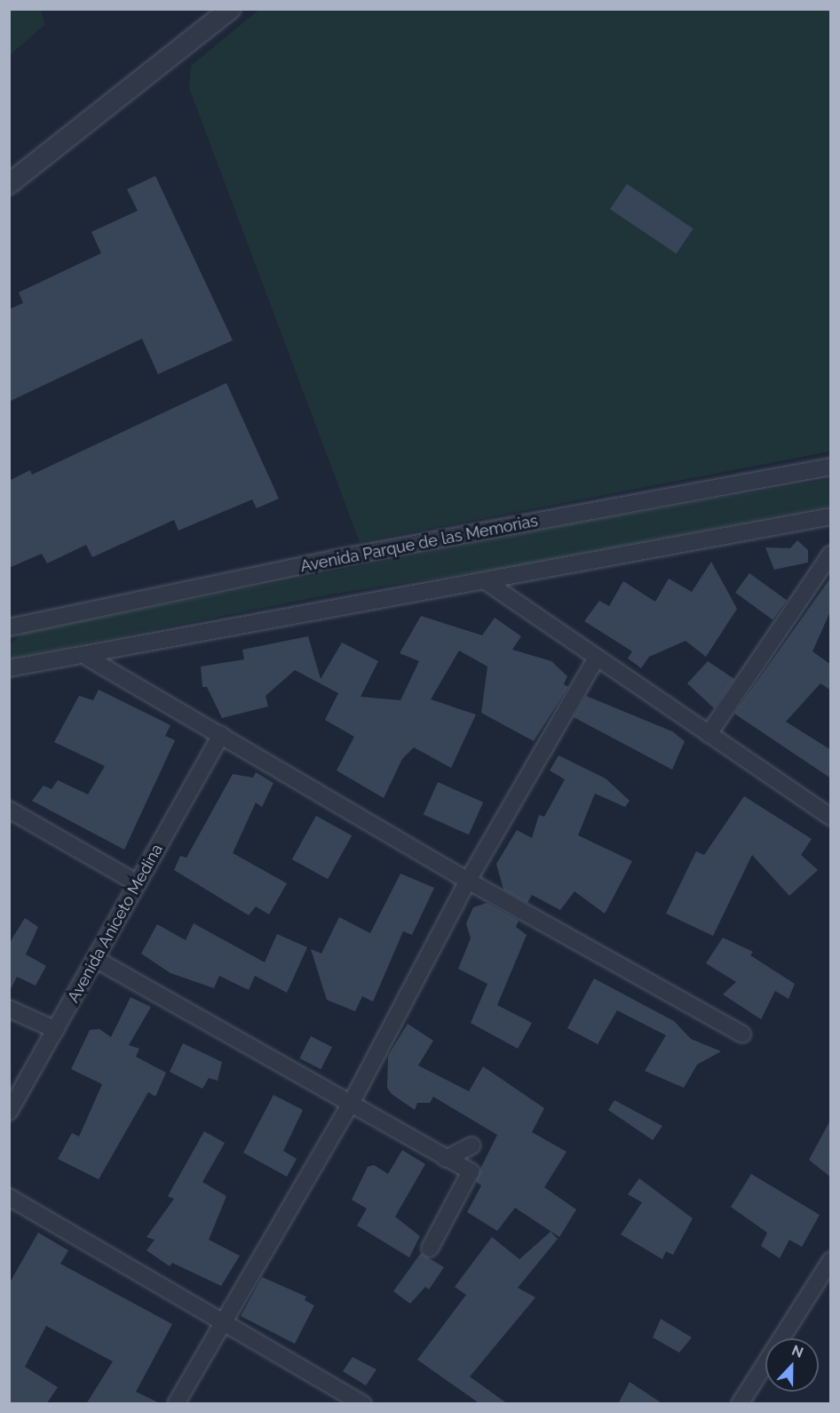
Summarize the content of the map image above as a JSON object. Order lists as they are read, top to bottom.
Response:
{
  "streets": {
    "street": ["Avenida Parque de las Memorias", "Avenida Aniceto Medina"]
  },
  "north": "top"
}
